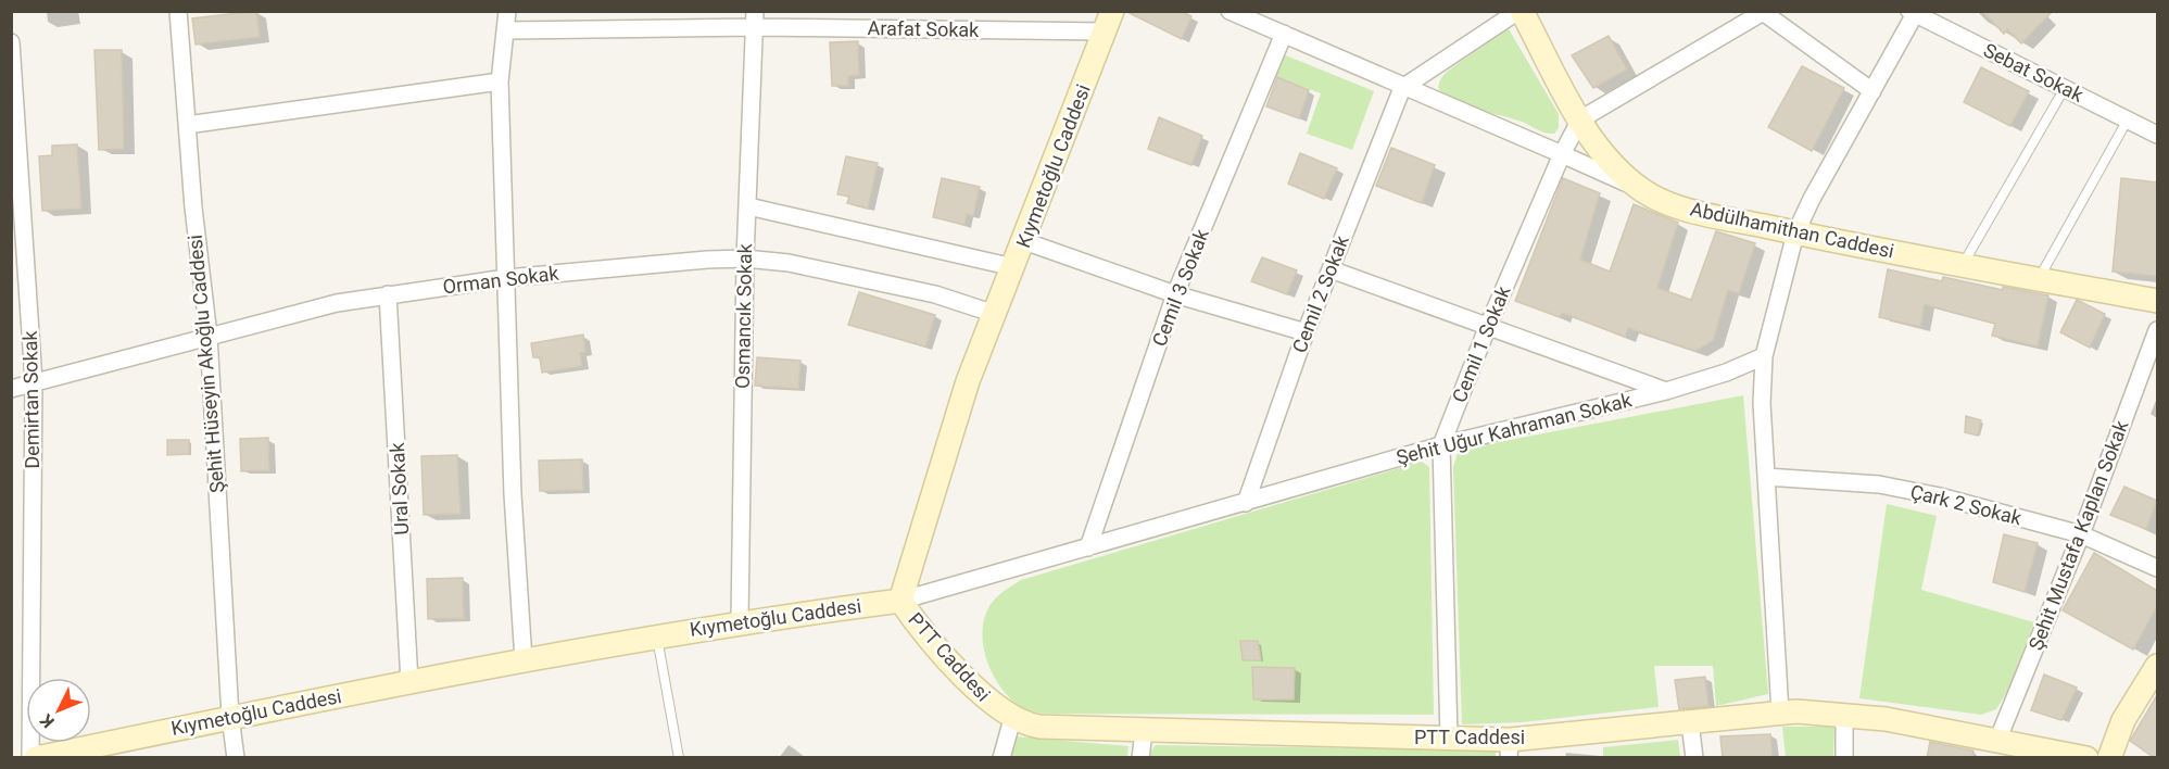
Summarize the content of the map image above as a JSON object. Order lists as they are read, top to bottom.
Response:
{
  "streets": {
    "street": [
      "Arafat Sokak",
      "Sebat Sokak",
      "Kıymetoğlu Caddesi",
      "Abdülhamithan Caddesi",
      "Orman Sokak",
      "Cemil 3 Sokak",
      "Cemil 2 Sokak",
      "Osmancık Sokak",
      "Cemil 1 Sokak",
      "Şehit Hüseyin Akoğlu Caddesi",
      "Demirtan Sokak",
      "Şehit Uğur Kahraman Sokak",
      "Ural Sokak",
      "Çark 2 Sokak",
      "Şehit Mustafa Kaplan Sokak",
      "PTT Caddesi"
    ]
  },
  "crossings": [
    ["Arafat Sokak", "Kıymetoğlu Caddesi"],
    ["Arafat Sokak", "Osmancık Sokak"],
    ["Kıymetoğlu Caddesi", "Orman Sokak"],
    ["Kıymetoğlu Caddesi", "Osmancık Sokak"],
    ["Kıymetoğlu Caddesi", "Şehit Hüseyin Akoğlu Caddesi"],
    ["Kıymetoğlu Caddesi", "Şehit Uğur Kahraman Sokak"],
    ["Kıymetoğlu Caddesi", "Ural Sokak"],
    ["Kıymetoğlu Caddesi", "PTT Caddesi"],
    ["Abdülhamithan Caddesi", "Cemil 1 Sokak"],
    ["Orman Sokak", "Osmancık Sokak"],
    ["Orman Sokak", "Şehit Hüseyin Akoğlu Caddesi"],
    ["Orman Sokak", "Demirtan Sokak"],
    ["Orman Sokak", "Ural Sokak"],
    ["Cemil 3 Sokak", "Şehit Uğur Kahraman Sokak"],
    ["Cemil 2 Sokak", "Şehit Uğur Kahraman Sokak"],
    ["Cemil 1 Sokak", "Şehit Uğur Kahraman Sokak"],
    ["Cemil 1 Sokak", "PTT Caddesi"],
    ["Şehit Uğur Kahraman Sokak", "PTT Caddesi"],
    ["Çark 2 Sokak", "Şehit Mustafa Kaplan Sokak"],
    ["Şehit Mustafa Kaplan Sokak", "PTT Caddesi"]
  ],
  "north": "bottom left"
}
